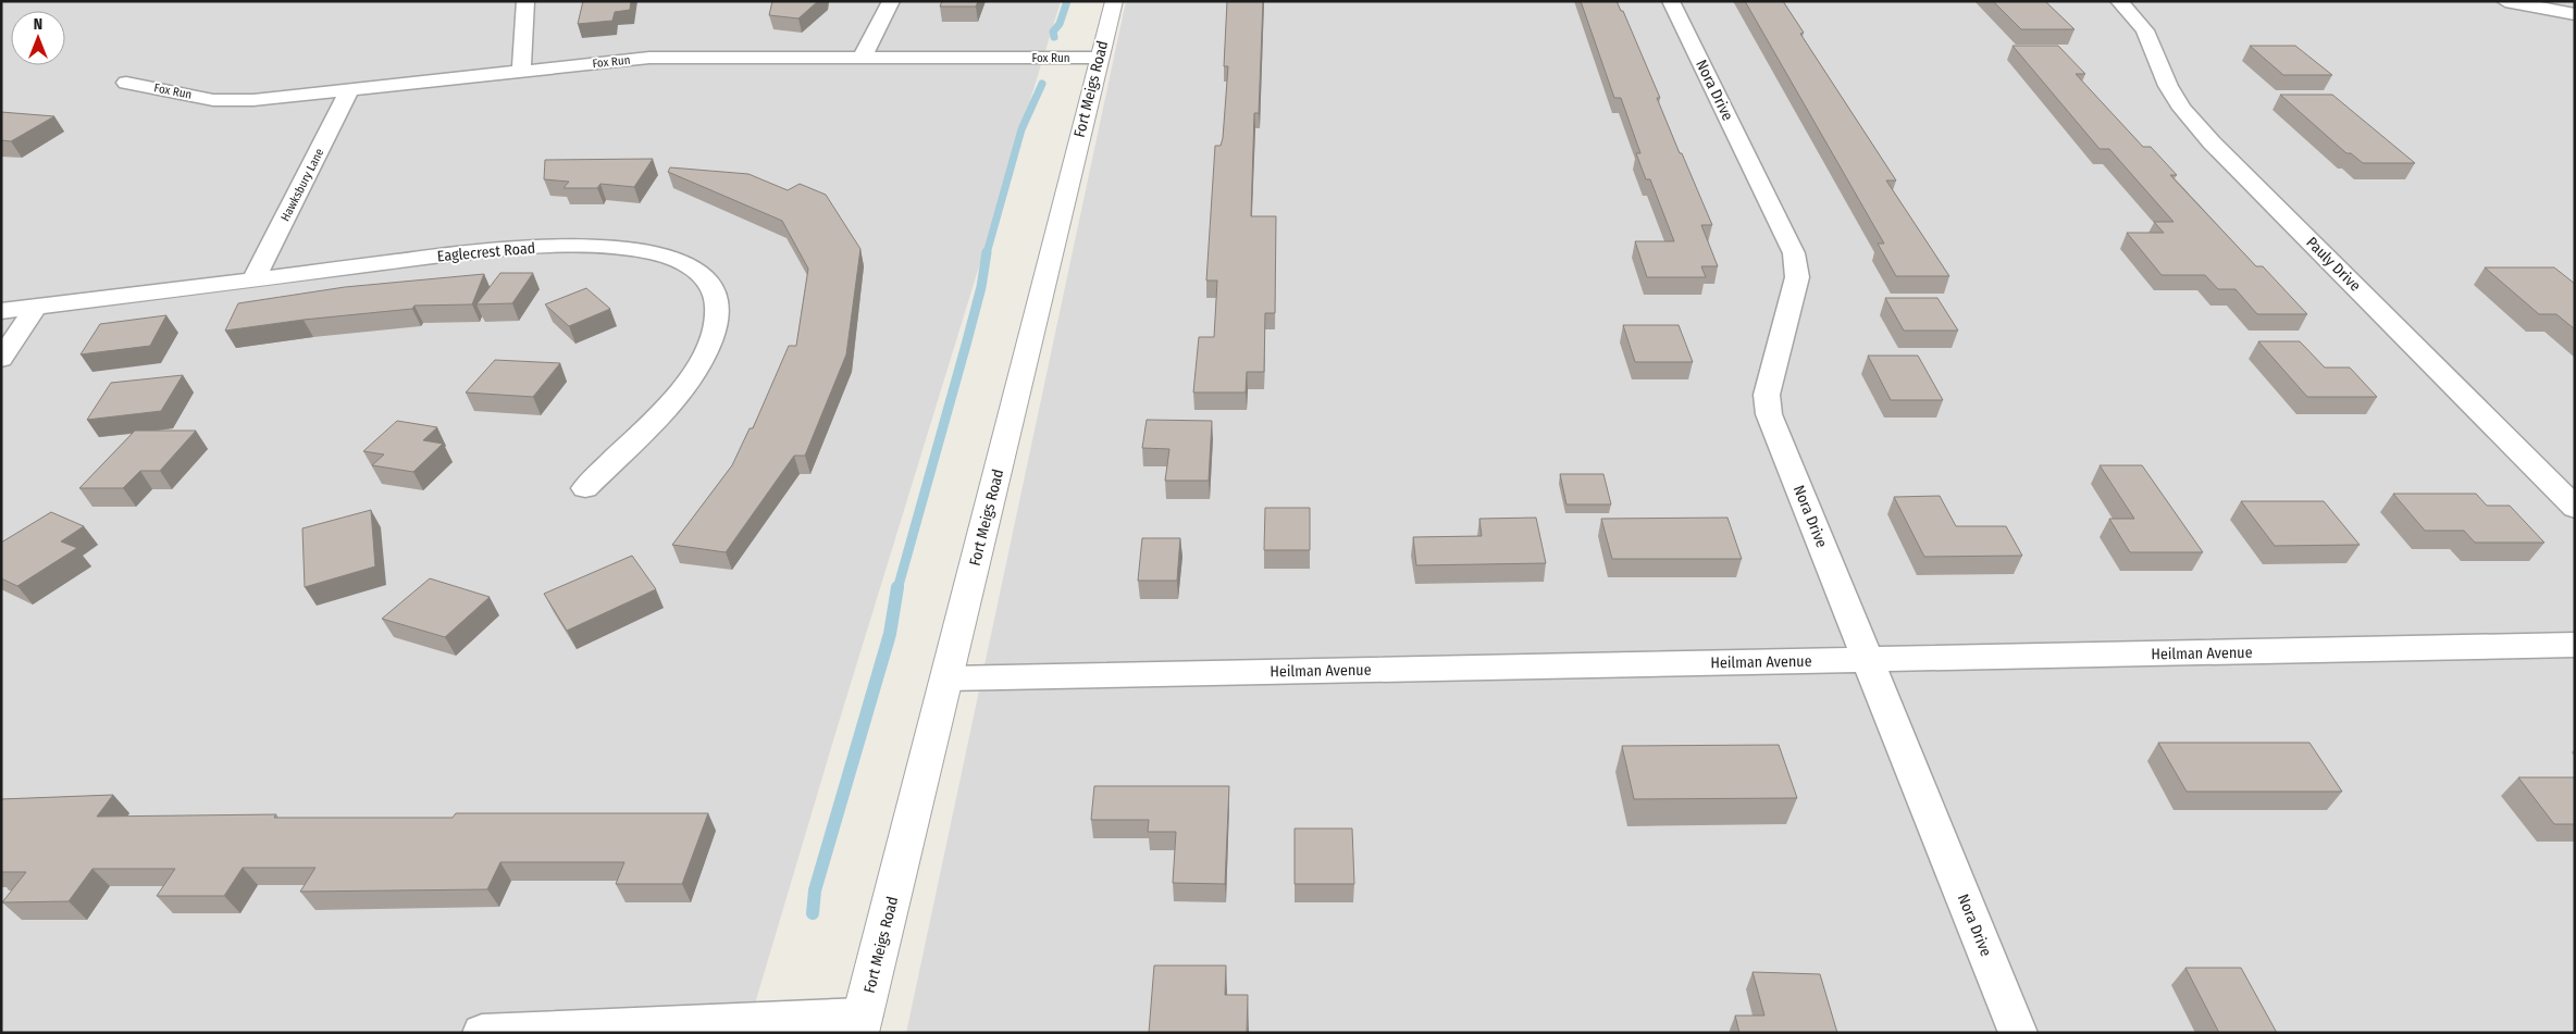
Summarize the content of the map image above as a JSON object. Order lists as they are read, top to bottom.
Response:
{
  "streets": {
    "street": [
      "Fox Run",
      "Fort Meigs Road",
      "Nora Drive",
      "Hawksbury Lane",
      "Eaglecrest Road",
      "Pauly Drive",
      "Heilman Avenue"
    ]
  },
  "crossings": [
    ["Fox Run", "Fort Meigs Road"],
    ["Fox Run", "Hawksbury Lane"],
    ["Fort Meigs Road", "Heilman Avenue"],
    ["Nora Drive", "Heilman Avenue"],
    ["Hawksbury Lane", "Eaglecrest Road"]
  ],
  "north": "top"
}
